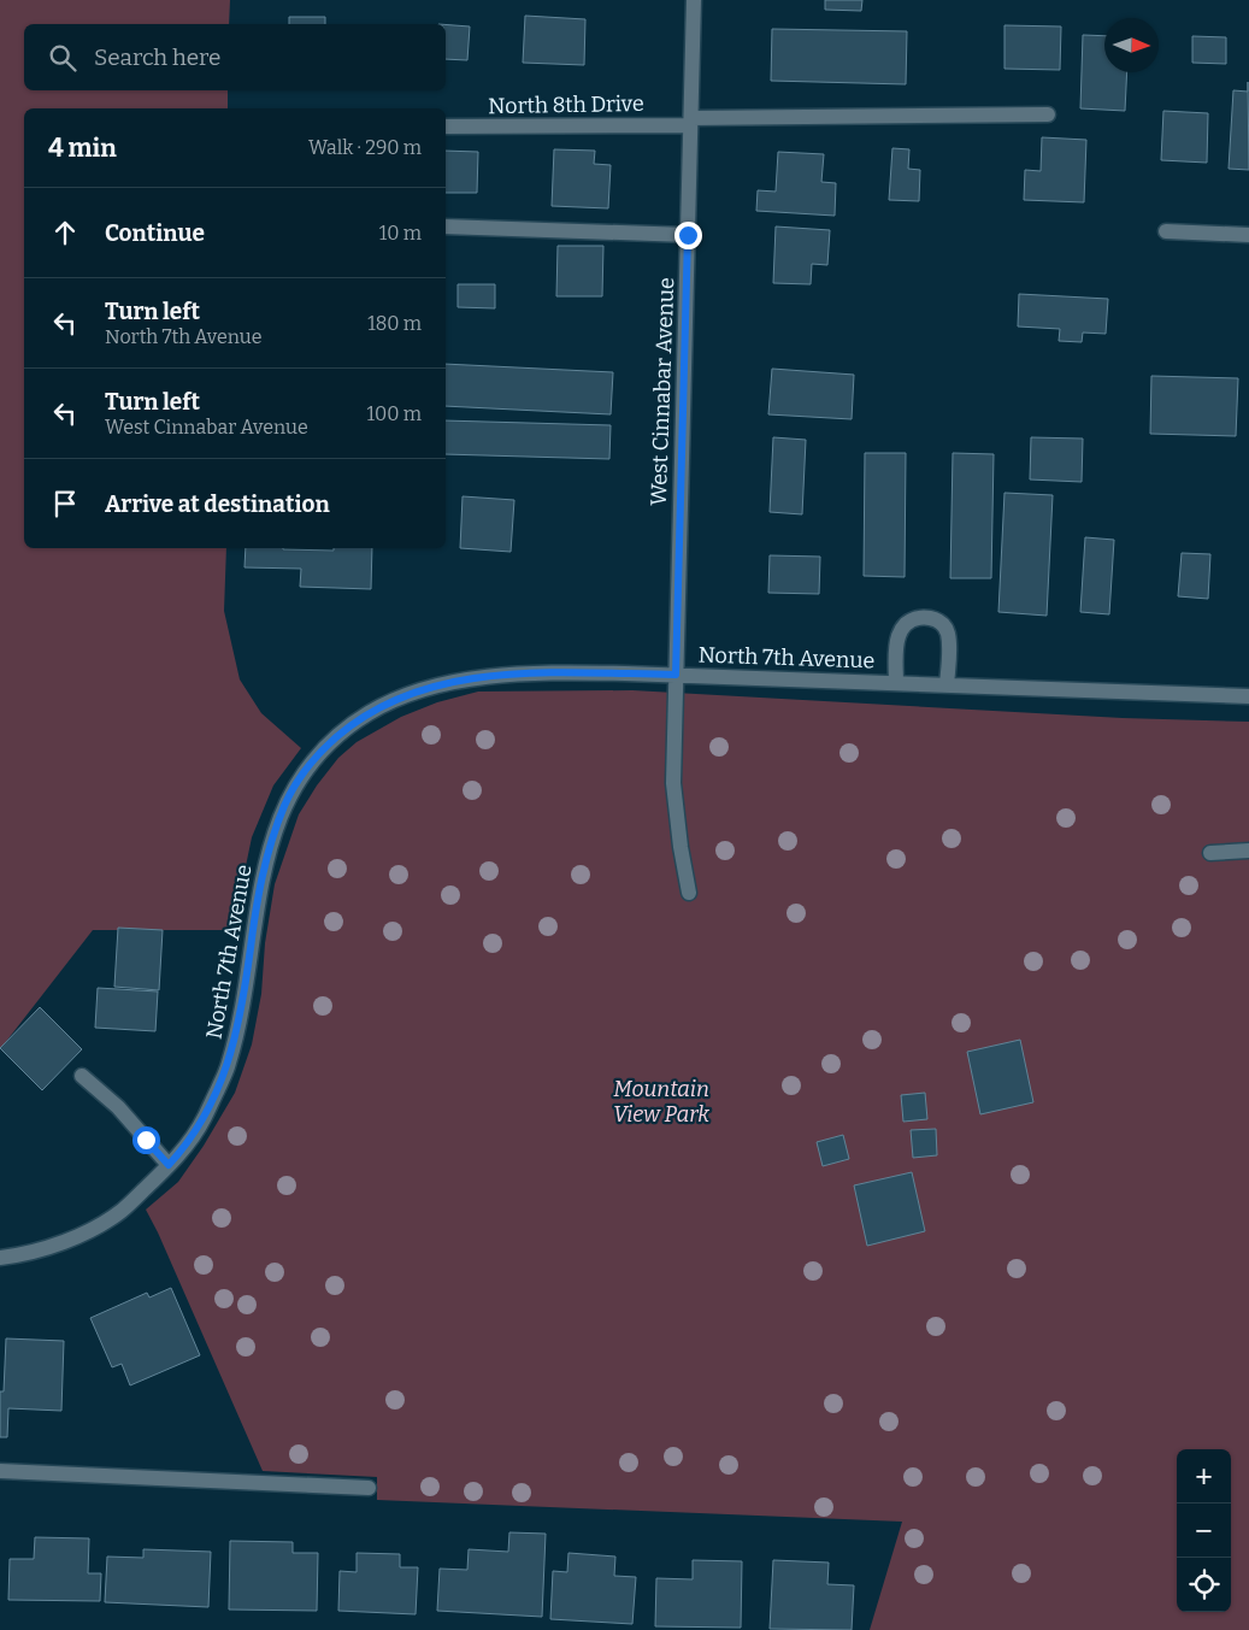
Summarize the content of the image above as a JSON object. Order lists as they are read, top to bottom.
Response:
{
  "streets": {
    "street": ["North 8th Drive", "West Cinnabar Avenue", "North 7th Avenue"]
  },
  "crossings": [
    ["North 8th Drive", "West Cinnabar Avenue"],
    ["West Cinnabar Avenue", "North 7th Avenue"]
  ],
  "parks": ["Mountain View Park"],
  "north": "right",
  "page": {
    "search": "Search here",
    "heading": ["4 min", "Walk · 290 m"],
    "list": [
      ["Continue", "10 m"],
      ["Turn left", "North 7th Avenue", "180 m"],
      ["Turn left", "West Cinnabar Avenue", "100 m"],
      "Arrive at destination"
    ],
    "map_buttons": ["+", "−"]
  }
}
